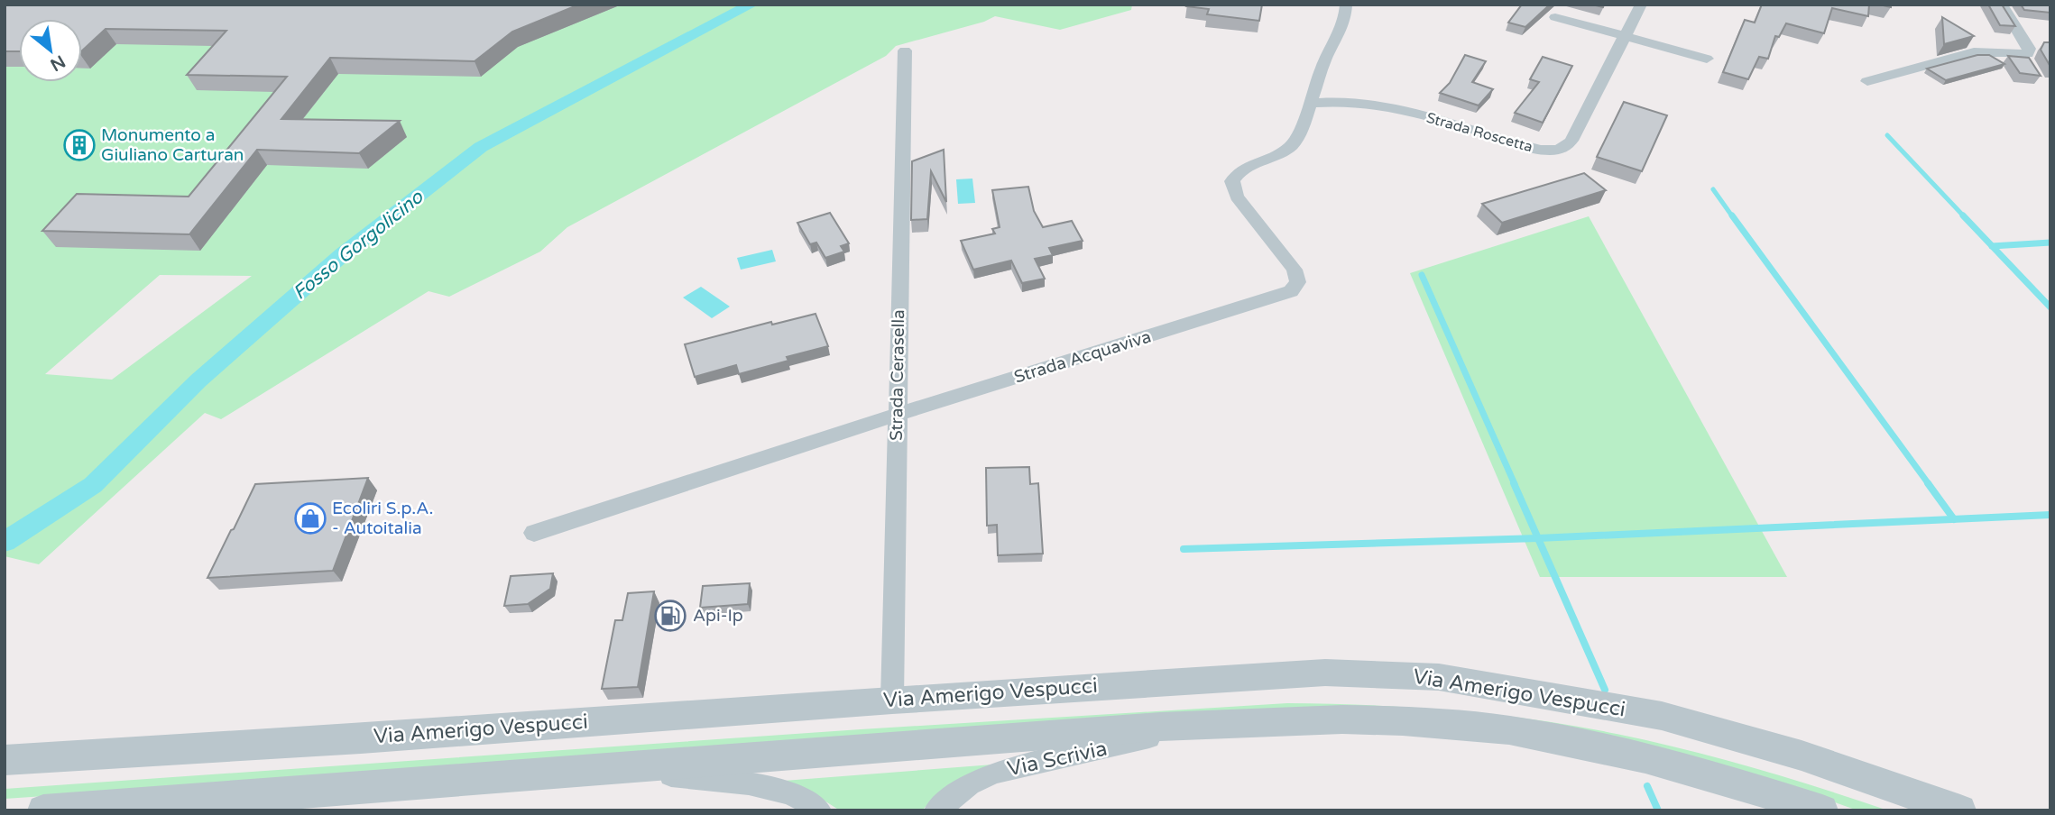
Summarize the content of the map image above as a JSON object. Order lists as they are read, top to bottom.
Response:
{
  "streets": {
    "street": [
      "Strada Roscetta",
      "Strada Acquaviva",
      "Strada Cerasella",
      "Via Amerigo Vespucci",
      "Via Scrivia"
    ]
  },
  "crossings": [
    ["Strada Roscetta", "Strada Acquaviva"],
    ["Strada Acquaviva", "Strada Cerasella"],
    ["Strada Cerasella", "Via Amerigo Vespucci"]
  ],
  "water": ["Fosso Gorgolicino"],
  "places": {
    "building": ["Monumento a Giuliano Carturan"],
    "shop": ["Ecoliri S.p.A. - Autoitalia"],
    "fuel station": ["Api-Ip"]
  },
  "north": "bottom right"
}
